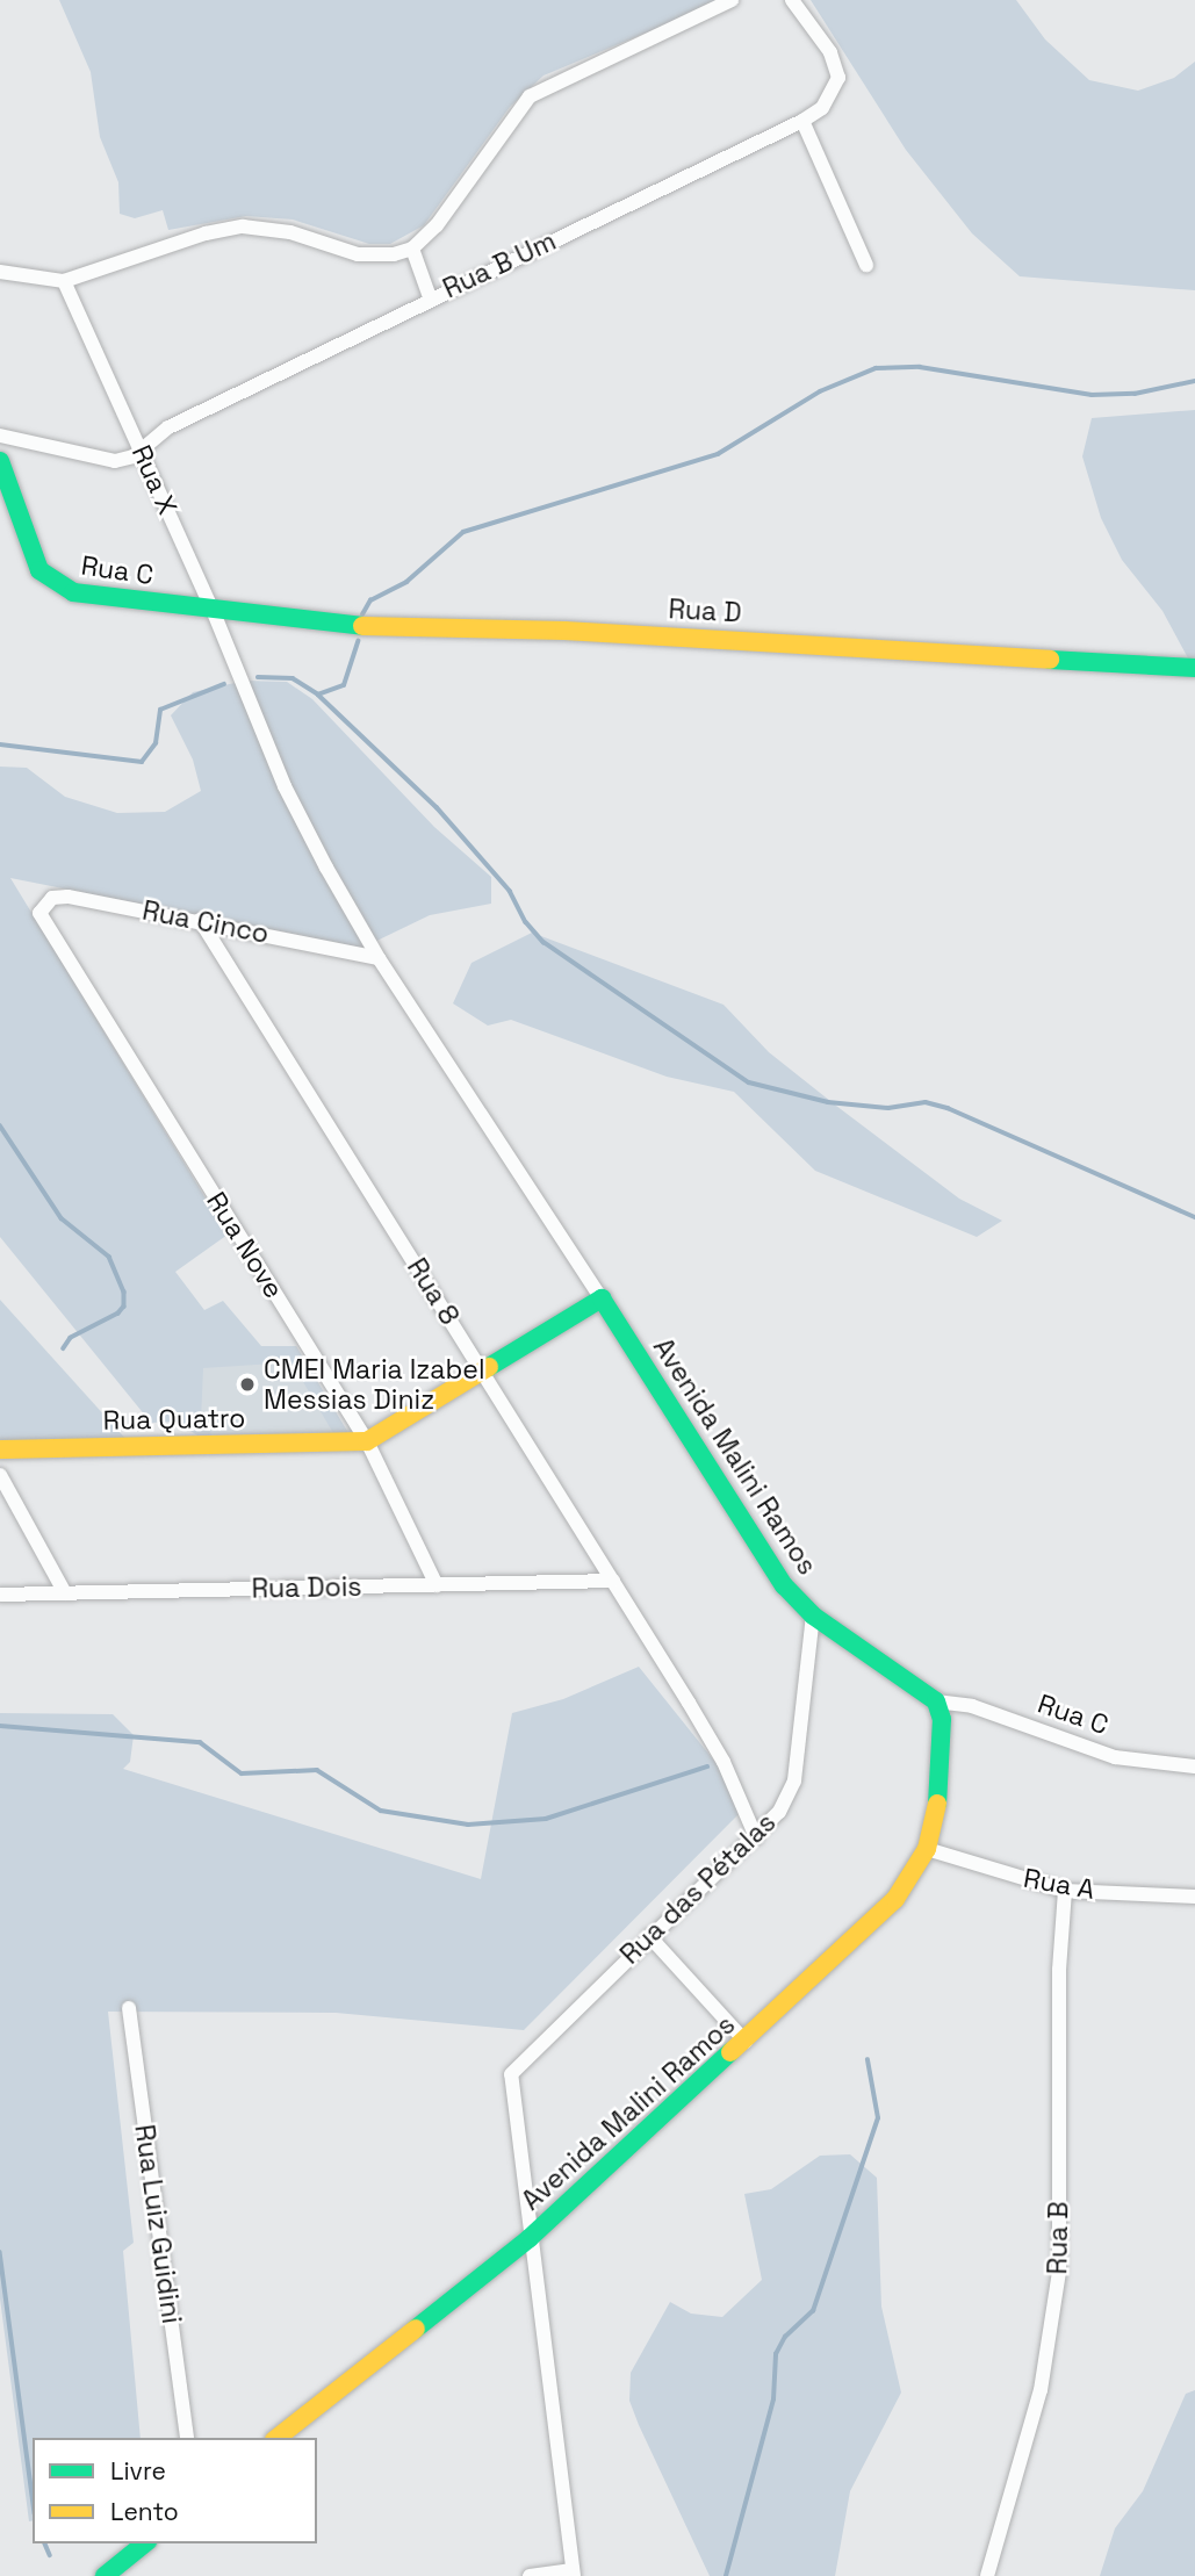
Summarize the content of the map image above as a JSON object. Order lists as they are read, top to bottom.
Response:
{
  "streets": {
    "street": [
      "Rua B Um",
      "Rua X",
      "Rua C",
      "Rua D",
      "Rua Cinco",
      "Rua Nove",
      "Rua 8",
      "Rua Quatro",
      "Avenida Malini Ramos",
      "Rua Dois",
      "Rua A",
      "Rua das Pétalas",
      "Rua Luiz Guidini",
      "Rua B"
    ]
  },
  "crossings": [
    ["Rua B Um", "Rua X"],
    ["Rua X", "Rua C"],
    ["Rua X", "Rua D"],
    ["Rua X", "Avenida Malini Ramos"],
    ["Rua C", "Rua D"],
    ["Rua C", "Avenida Malini Ramos"],
    ["Rua Cinco", "Rua Nove"],
    ["Rua Cinco", "Rua 8"],
    ["Rua Cinco", "Avenida Malini Ramos"],
    ["Rua Nove", "Rua Quatro"],
    ["Rua Nove", "Rua Dois"],
    ["Rua 8", "Rua Quatro"],
    ["Rua 8", "Rua Dois"],
    ["Rua 8", "Rua das Pétalas"],
    ["Rua Quatro", "Avenida Malini Ramos"],
    ["Avenida Malini Ramos", "Rua A"],
    ["Avenida Malini Ramos", "Rua das Pétalas"],
    ["Rua A", "Rua B"]
  ],
  "places": ["CMEI Maria Izabel Messias Diniz"],
  "legend": ["Livre", "Lento"]
}
